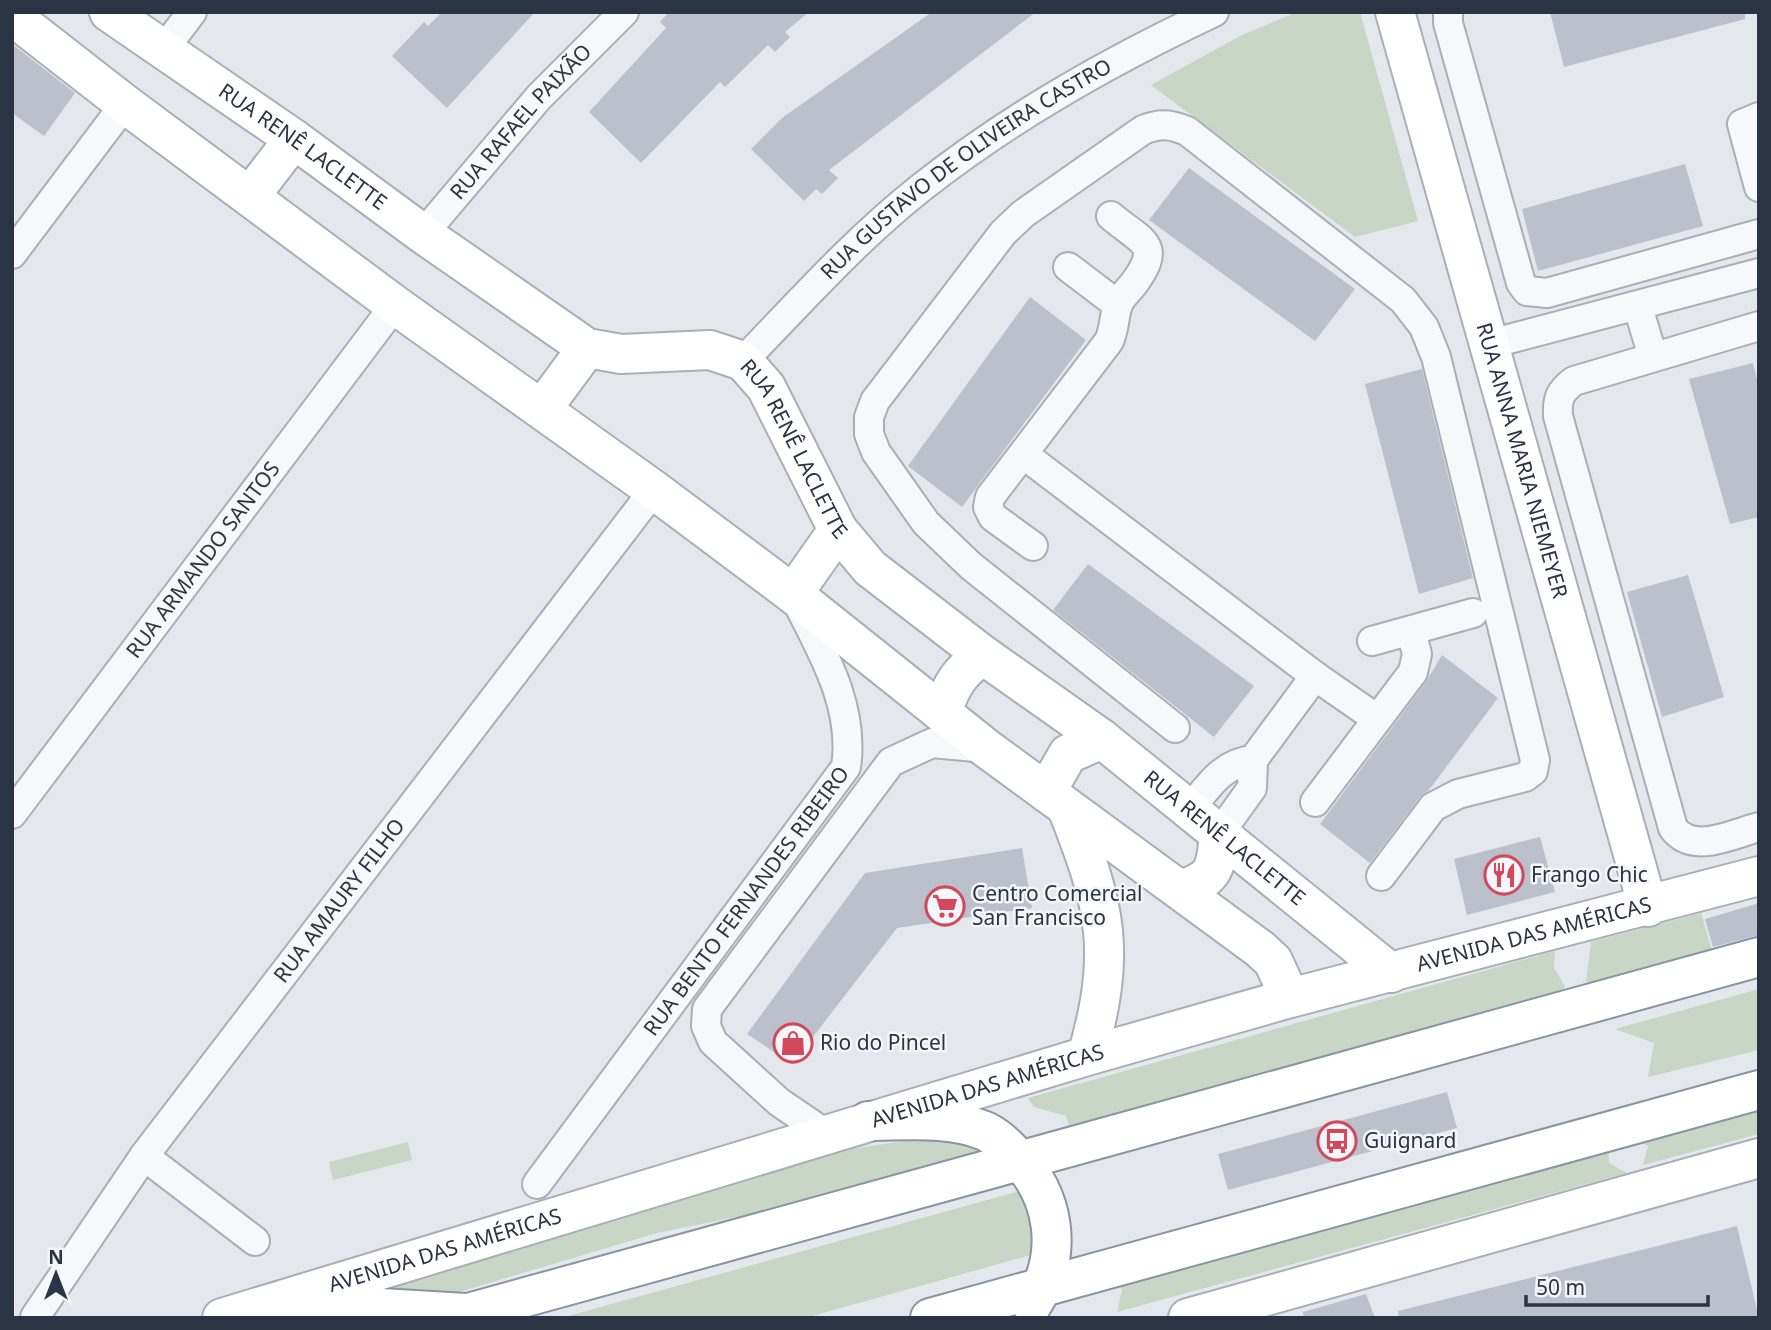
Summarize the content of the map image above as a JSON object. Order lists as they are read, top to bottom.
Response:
{
  "streets": {
    "main road": ["RUA RENÊ LACLETTE", "RUA ANNA MARIA NIEMEYER", "AVENIDA DAS AMÉRICAS"],
    "street": [
      "RUA RAFAEL PAIXÃO",
      "RUA GUSTAVO DE OLIVEIRA CASTRO",
      "RUA ARMANDO SANTOS",
      "RUA AMAURY FILHO",
      "RUA BENTO FERNANDES RIBEIRO"
    ]
  },
  "crossings": [
    ["RUA RAFAEL PAIXÃO", "RUA RENÊ LACLETTE"],
    ["RUA RENÊ LACLETTE", "RUA GUSTAVO DE OLIVEIRA CASTRO"],
    ["RUA RENÊ LACLETTE", "AVENIDA DAS AMÉRICAS"],
    ["RUA ANNA MARIA NIEMEYER", "AVENIDA DAS AMÉRICAS"],
    ["RUA BENTO FERNANDES RIBEIRO", "AVENIDA DAS AMÉRICAS"]
  ],
  "places": {
    "restaurant": ["Frango Chic"],
    "supermarket": ["Centro Comercial San Francisco"],
    "shop": ["Rio do Pincel"],
    "bus stop": ["Guignard"]
  },
  "scale_bar": "50 m",
  "north": "top"
}
